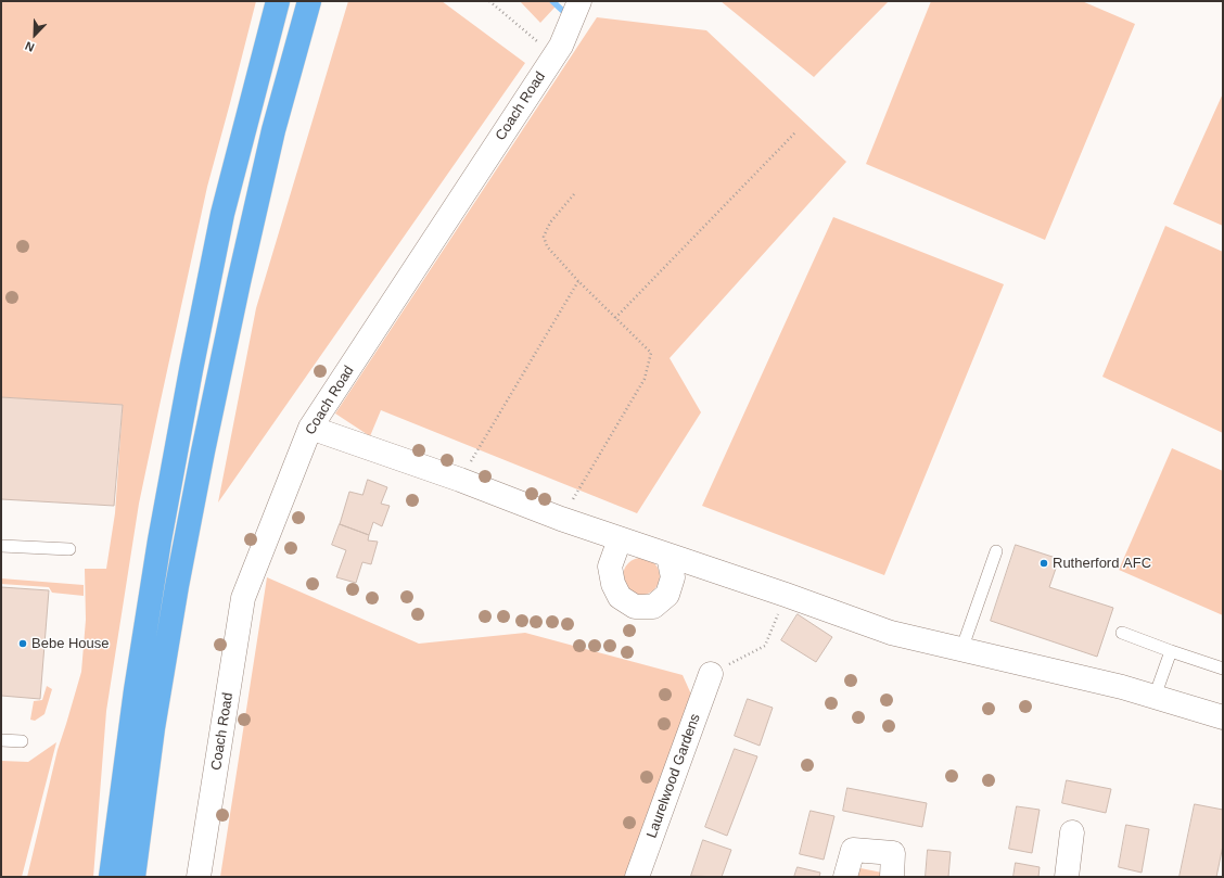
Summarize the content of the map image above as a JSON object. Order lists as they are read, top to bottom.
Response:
{
  "streets": {
    "street": ["Coach Road", "Laurelwood Gardens"]
  },
  "places": ["Rutherford AFC", "Bebe House"],
  "north": "bottom left"
}
